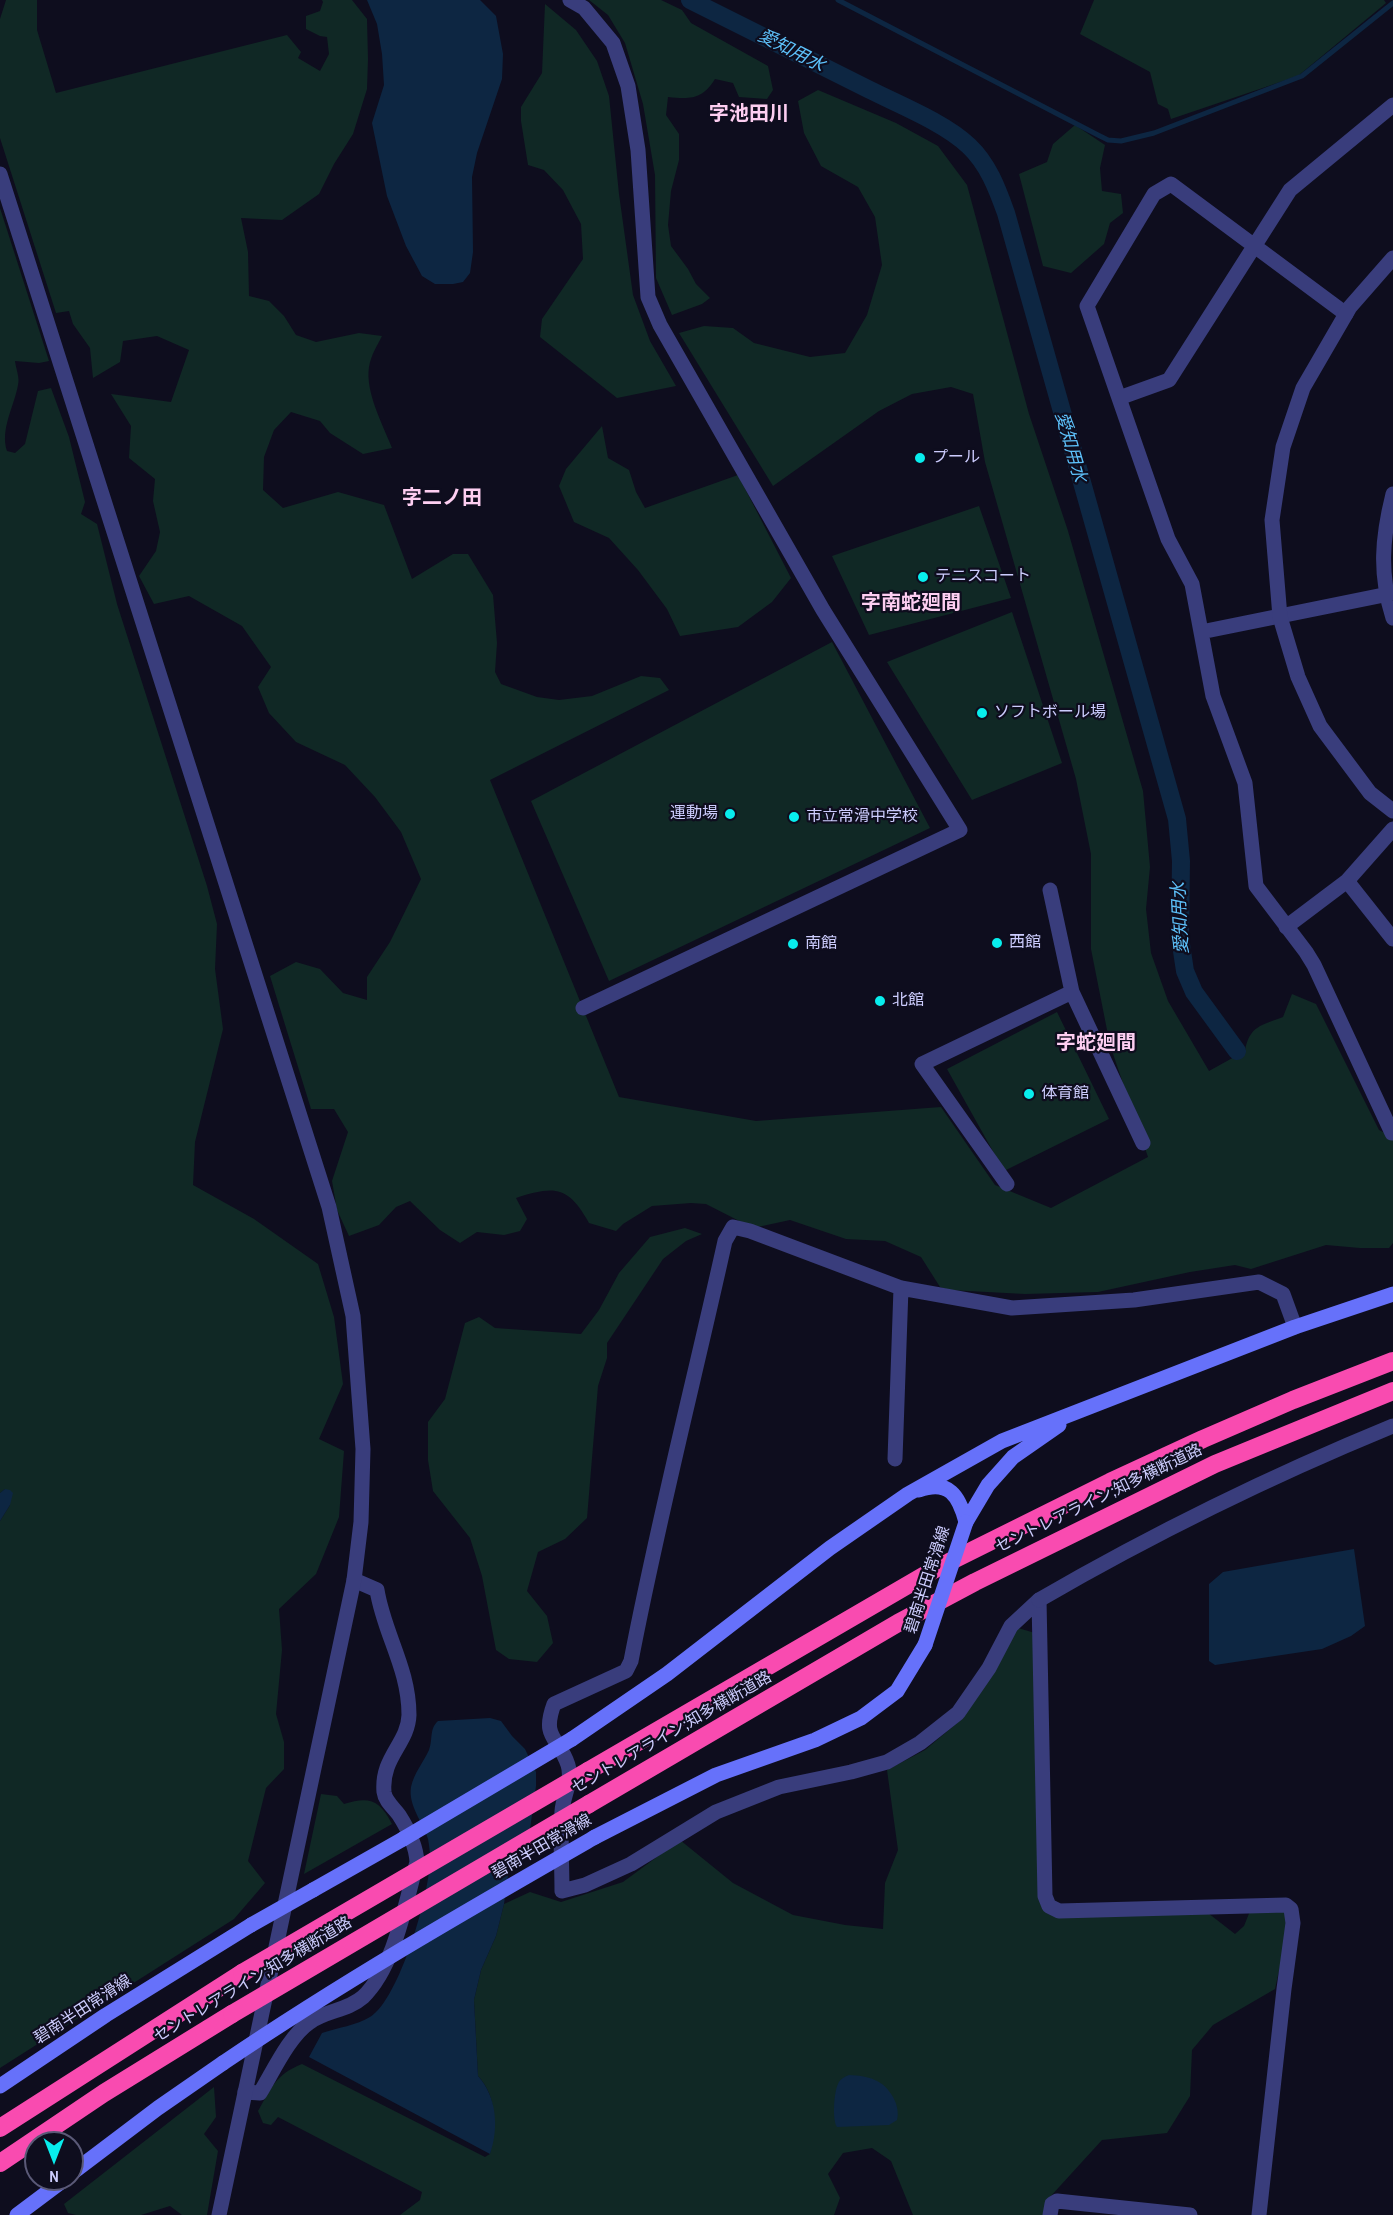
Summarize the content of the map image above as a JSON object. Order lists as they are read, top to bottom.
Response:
{
  "streets": {
    "highway": ["セントレアライン;知多横断道路"],
    "main road": ["碧南半田常滑線"]
  },
  "districts": [
    "字池田川",
    "字二ノ田",
    "字南蛇廻間",
    "字蛇廻間"
  ],
  "water": ["愛知用水"],
  "places": [
    "プール",
    "テニスコート",
    "ソフトボール場",
    "運動場",
    "市立常滑中学校",
    "西館",
    "南館",
    "北館",
    "体育館"
  ],
  "north": "bottom"
}
